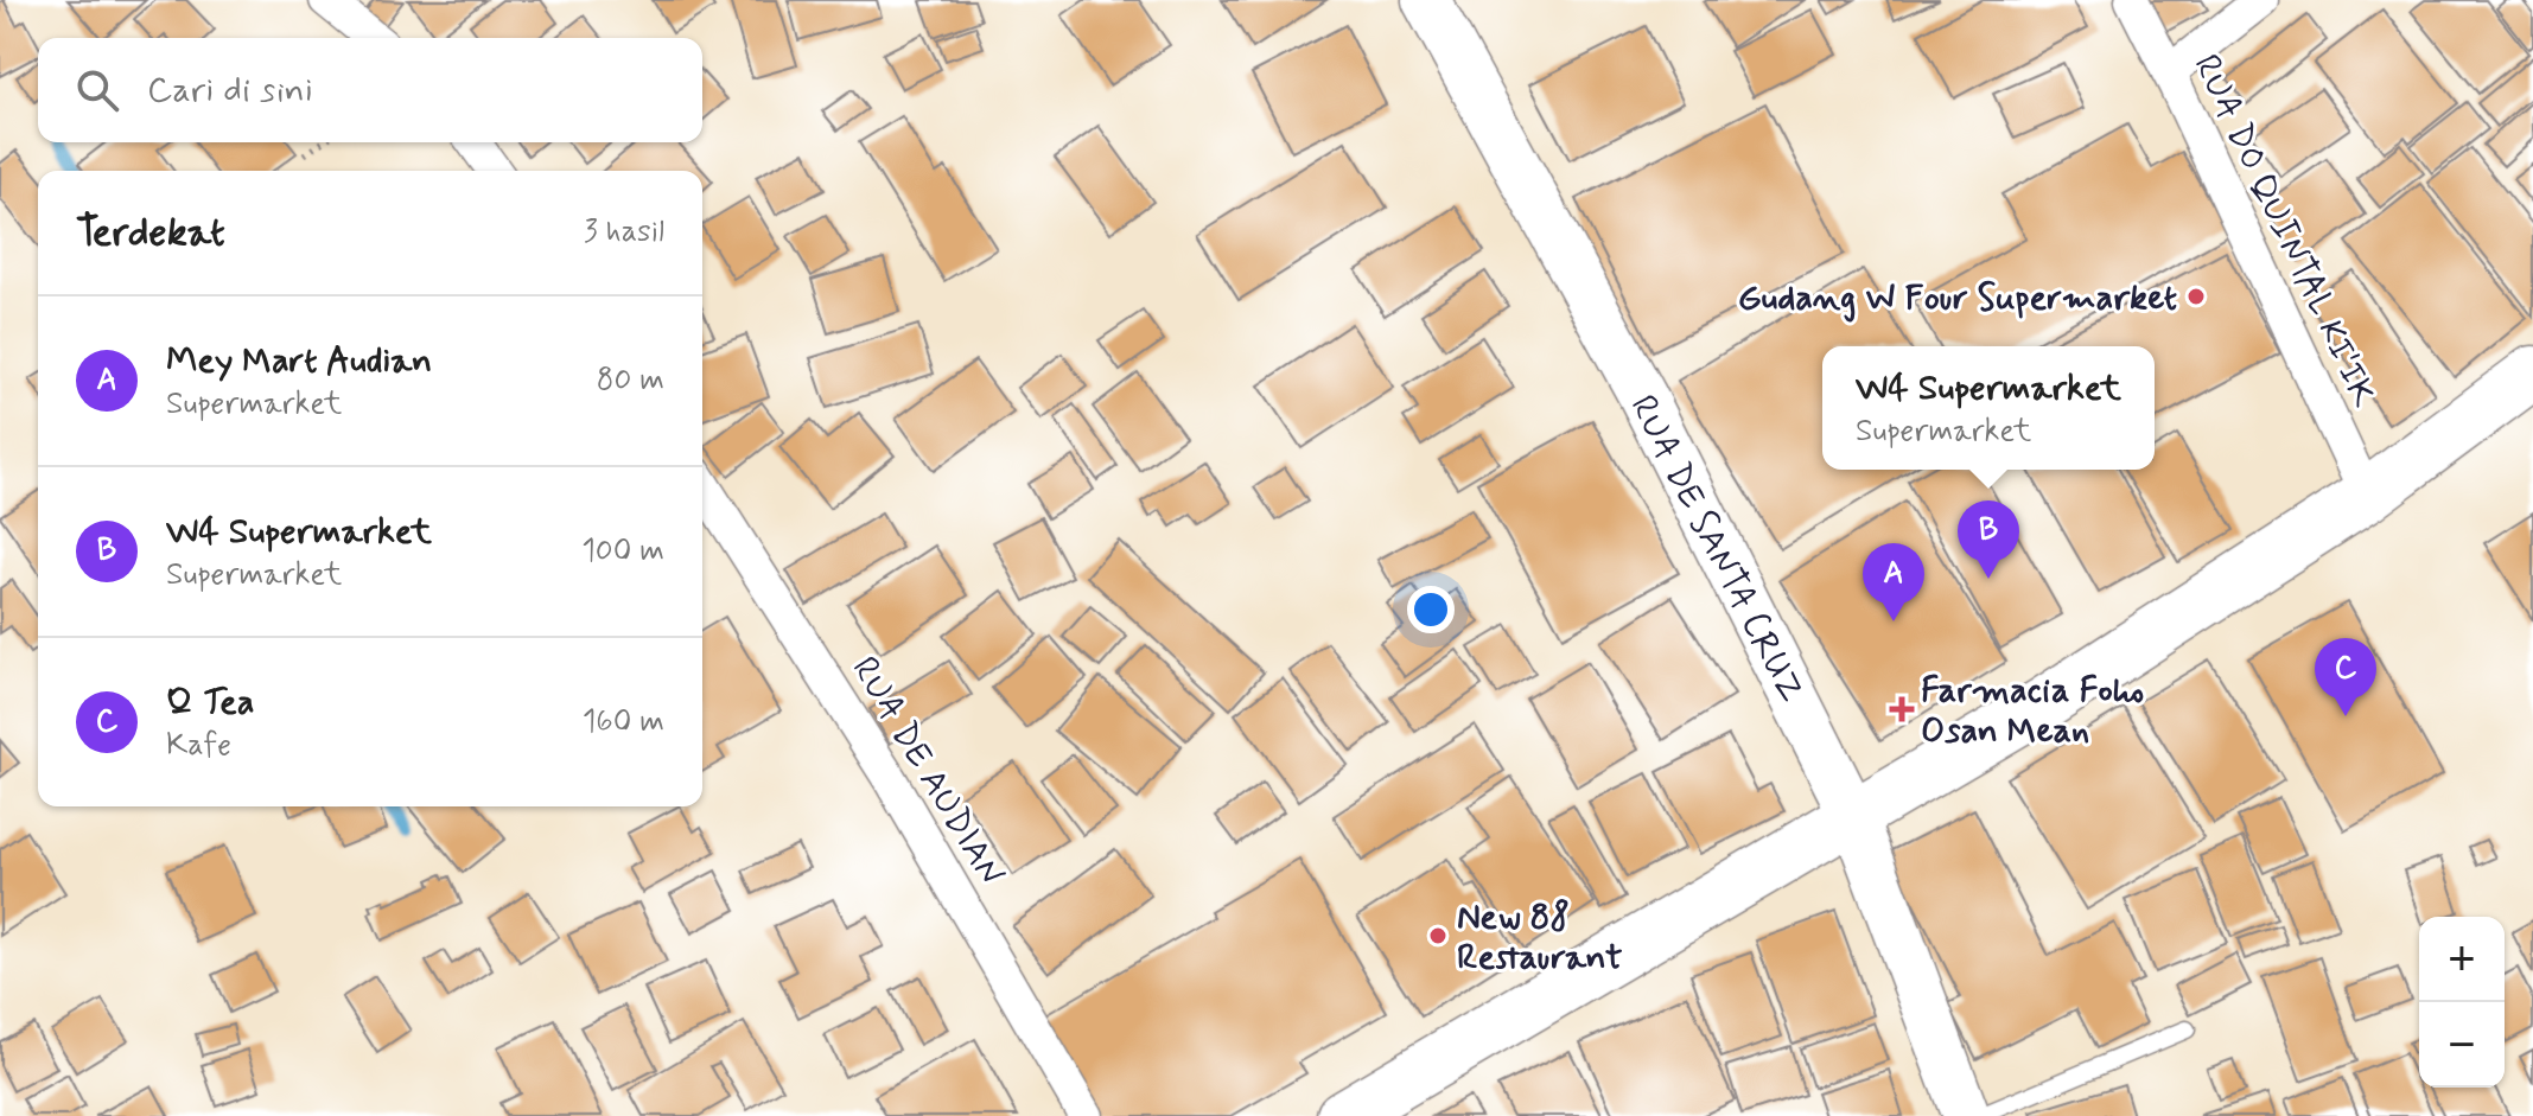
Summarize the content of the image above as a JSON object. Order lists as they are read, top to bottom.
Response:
{
  "streets": {
    "street": ["RUA DO QUINTAL KI'IK", "RUA DE SANTA CRUZ", "RUA DE AUDIAN"]
  },
  "places": {
    "other": ["Gudang W Four Supermarket", "New 88 Restaurant"],
    "health": ["Farmacia Foho Osan Mean"]
  },
  "page": {
    "search": "Cari di sini",
    "heading": ["Terdekat", "3 hasil"],
    "list": [
      {
        "mark": "A",
        "name": "Mey Mart Audian",
        "note": "Supermarket",
        "value": "80 m"
      },
      {
        "mark": "B",
        "name": "W4 Supermarket",
        "note": "Supermarket",
        "value": "100 m"
      },
      {
        "mark": "C",
        "name": "Q Tea",
        "note": "Kafe",
        "value": "160 m"
      }
    ],
    "popup": ["W4 Supermarket", "Supermarket"],
    "pins": ["B", "A", "C"],
    "map_buttons": ["+", "−"]
  }
}
